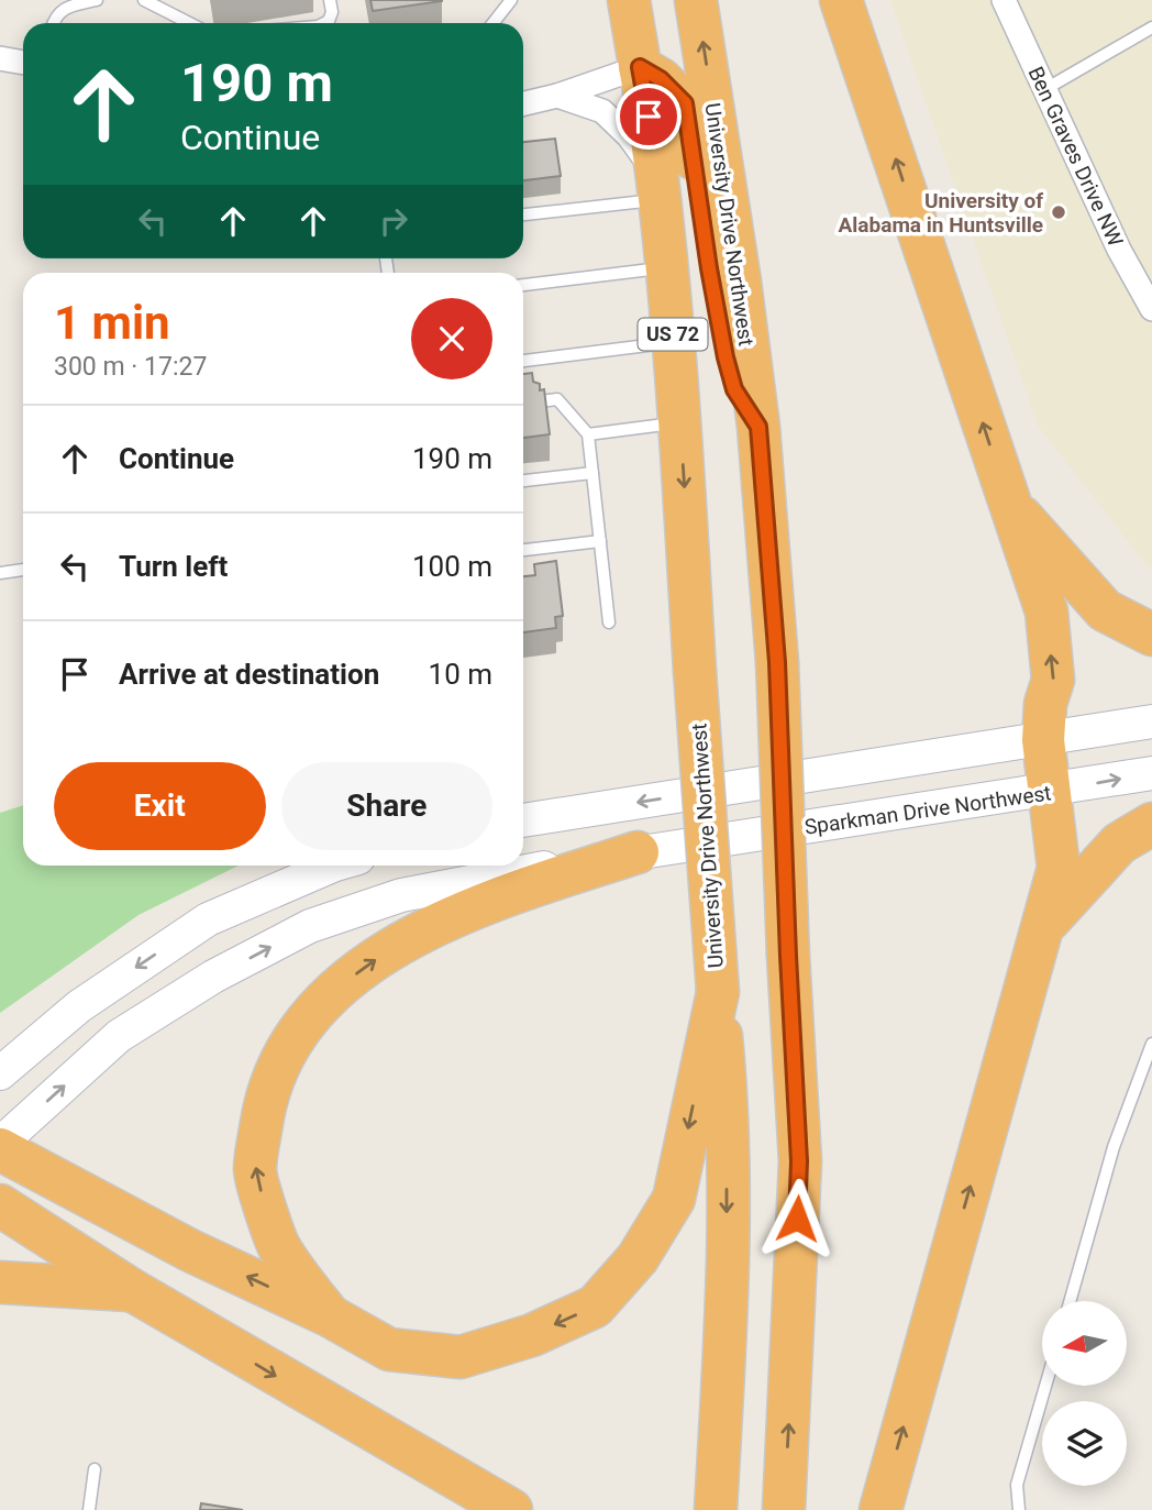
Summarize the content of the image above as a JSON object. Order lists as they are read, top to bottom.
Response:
{
  "streets": {
    "highway": ["University Drive Northwest", "US 72"],
    "main road": ["Sparkman Drive Northwest"],
    "street": ["Ben Graves Drive NW"]
  },
  "crossings": [
    ["University Drive Northwest", "US 72"]
  ],
  "places": ["University of Alabama in Huntsville"],
  "north": "left",
  "page": {
    "turn": ["190 m", "Continue"],
    "heading": ["1 min", "300 m · 17:27"],
    "list": [
      {
        "name": "Continue",
        "value": "190 m"
      },
      {
        "name": "Turn left",
        "value": "100 m"
      },
      {
        "name": "Arrive at destination",
        "value": "10 m"
      }
    ],
    "buttons": ["Exit", "Share"]
  }
}
